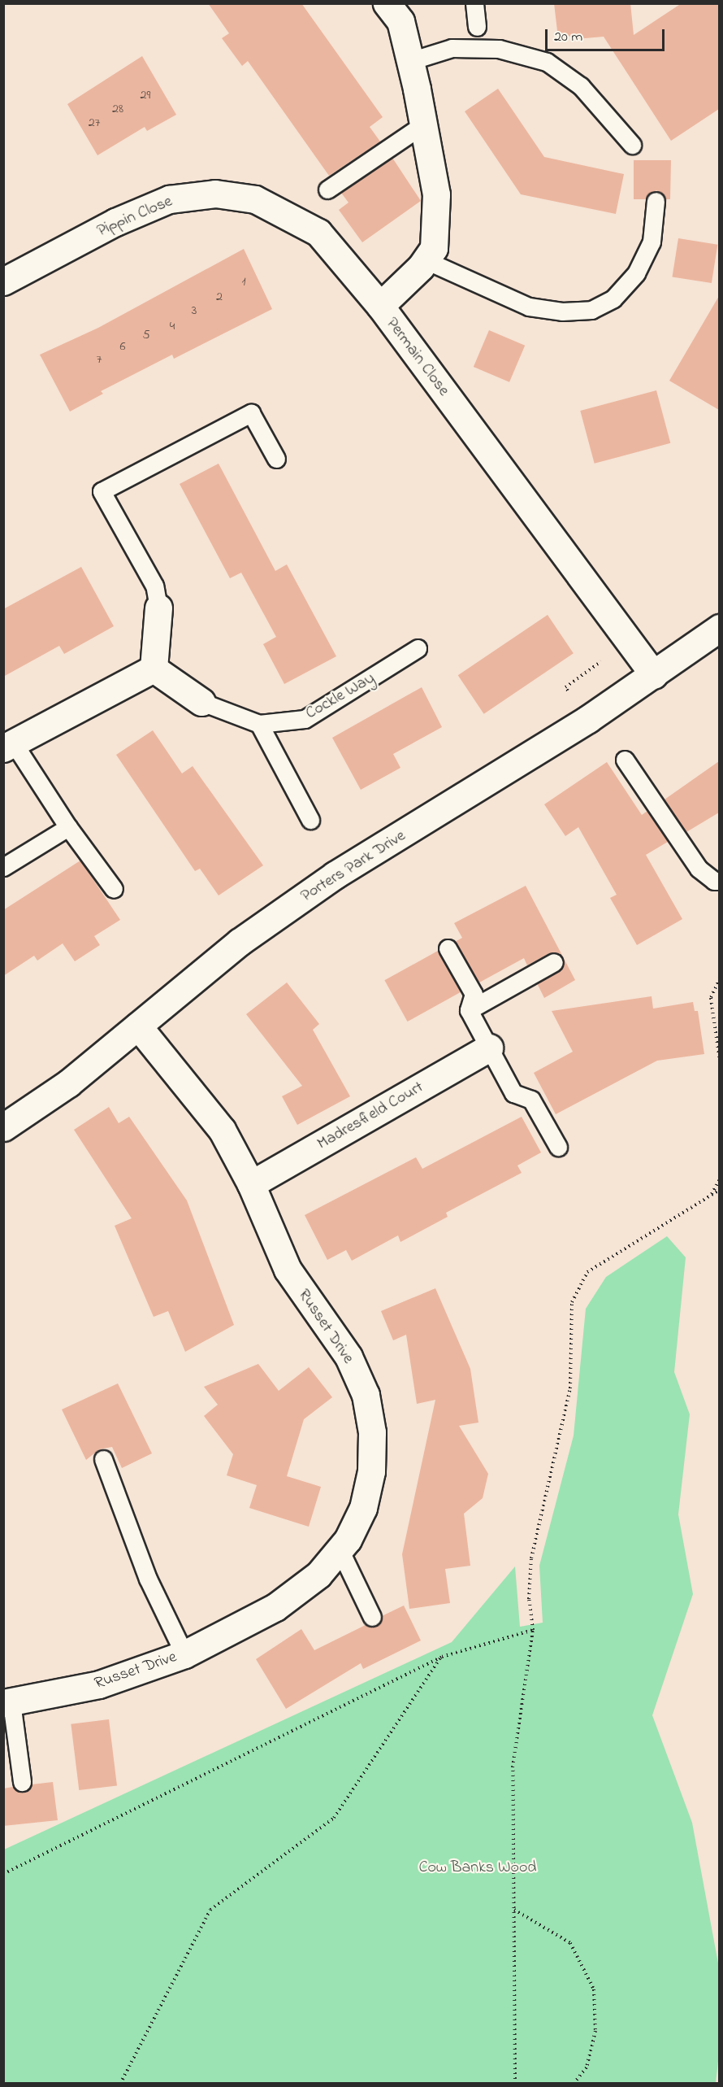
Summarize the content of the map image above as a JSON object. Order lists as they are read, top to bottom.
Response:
{
  "streets": {
    "street": [
      "Pippin Close",
      "Permain Close",
      "Cockle Way",
      "Porters Park Drive",
      "Madresfield Court",
      "Russet Drive"
    ]
  },
  "crossings": [
    ["Pippin Close", "Permain Close"],
    ["Permain Close", "Porters Park Drive"],
    ["Porters Park Drive", "Russet Drive"],
    ["Madresfield Court", "Russet Drive"]
  ],
  "parks": ["Cow Banks Wood"],
  "house_numbers": [
    "29",
    "28",
    "27",
    "1",
    "2",
    "3",
    "4",
    "5",
    "6",
    "7"
  ],
  "scale_bar": "20 m"
}
